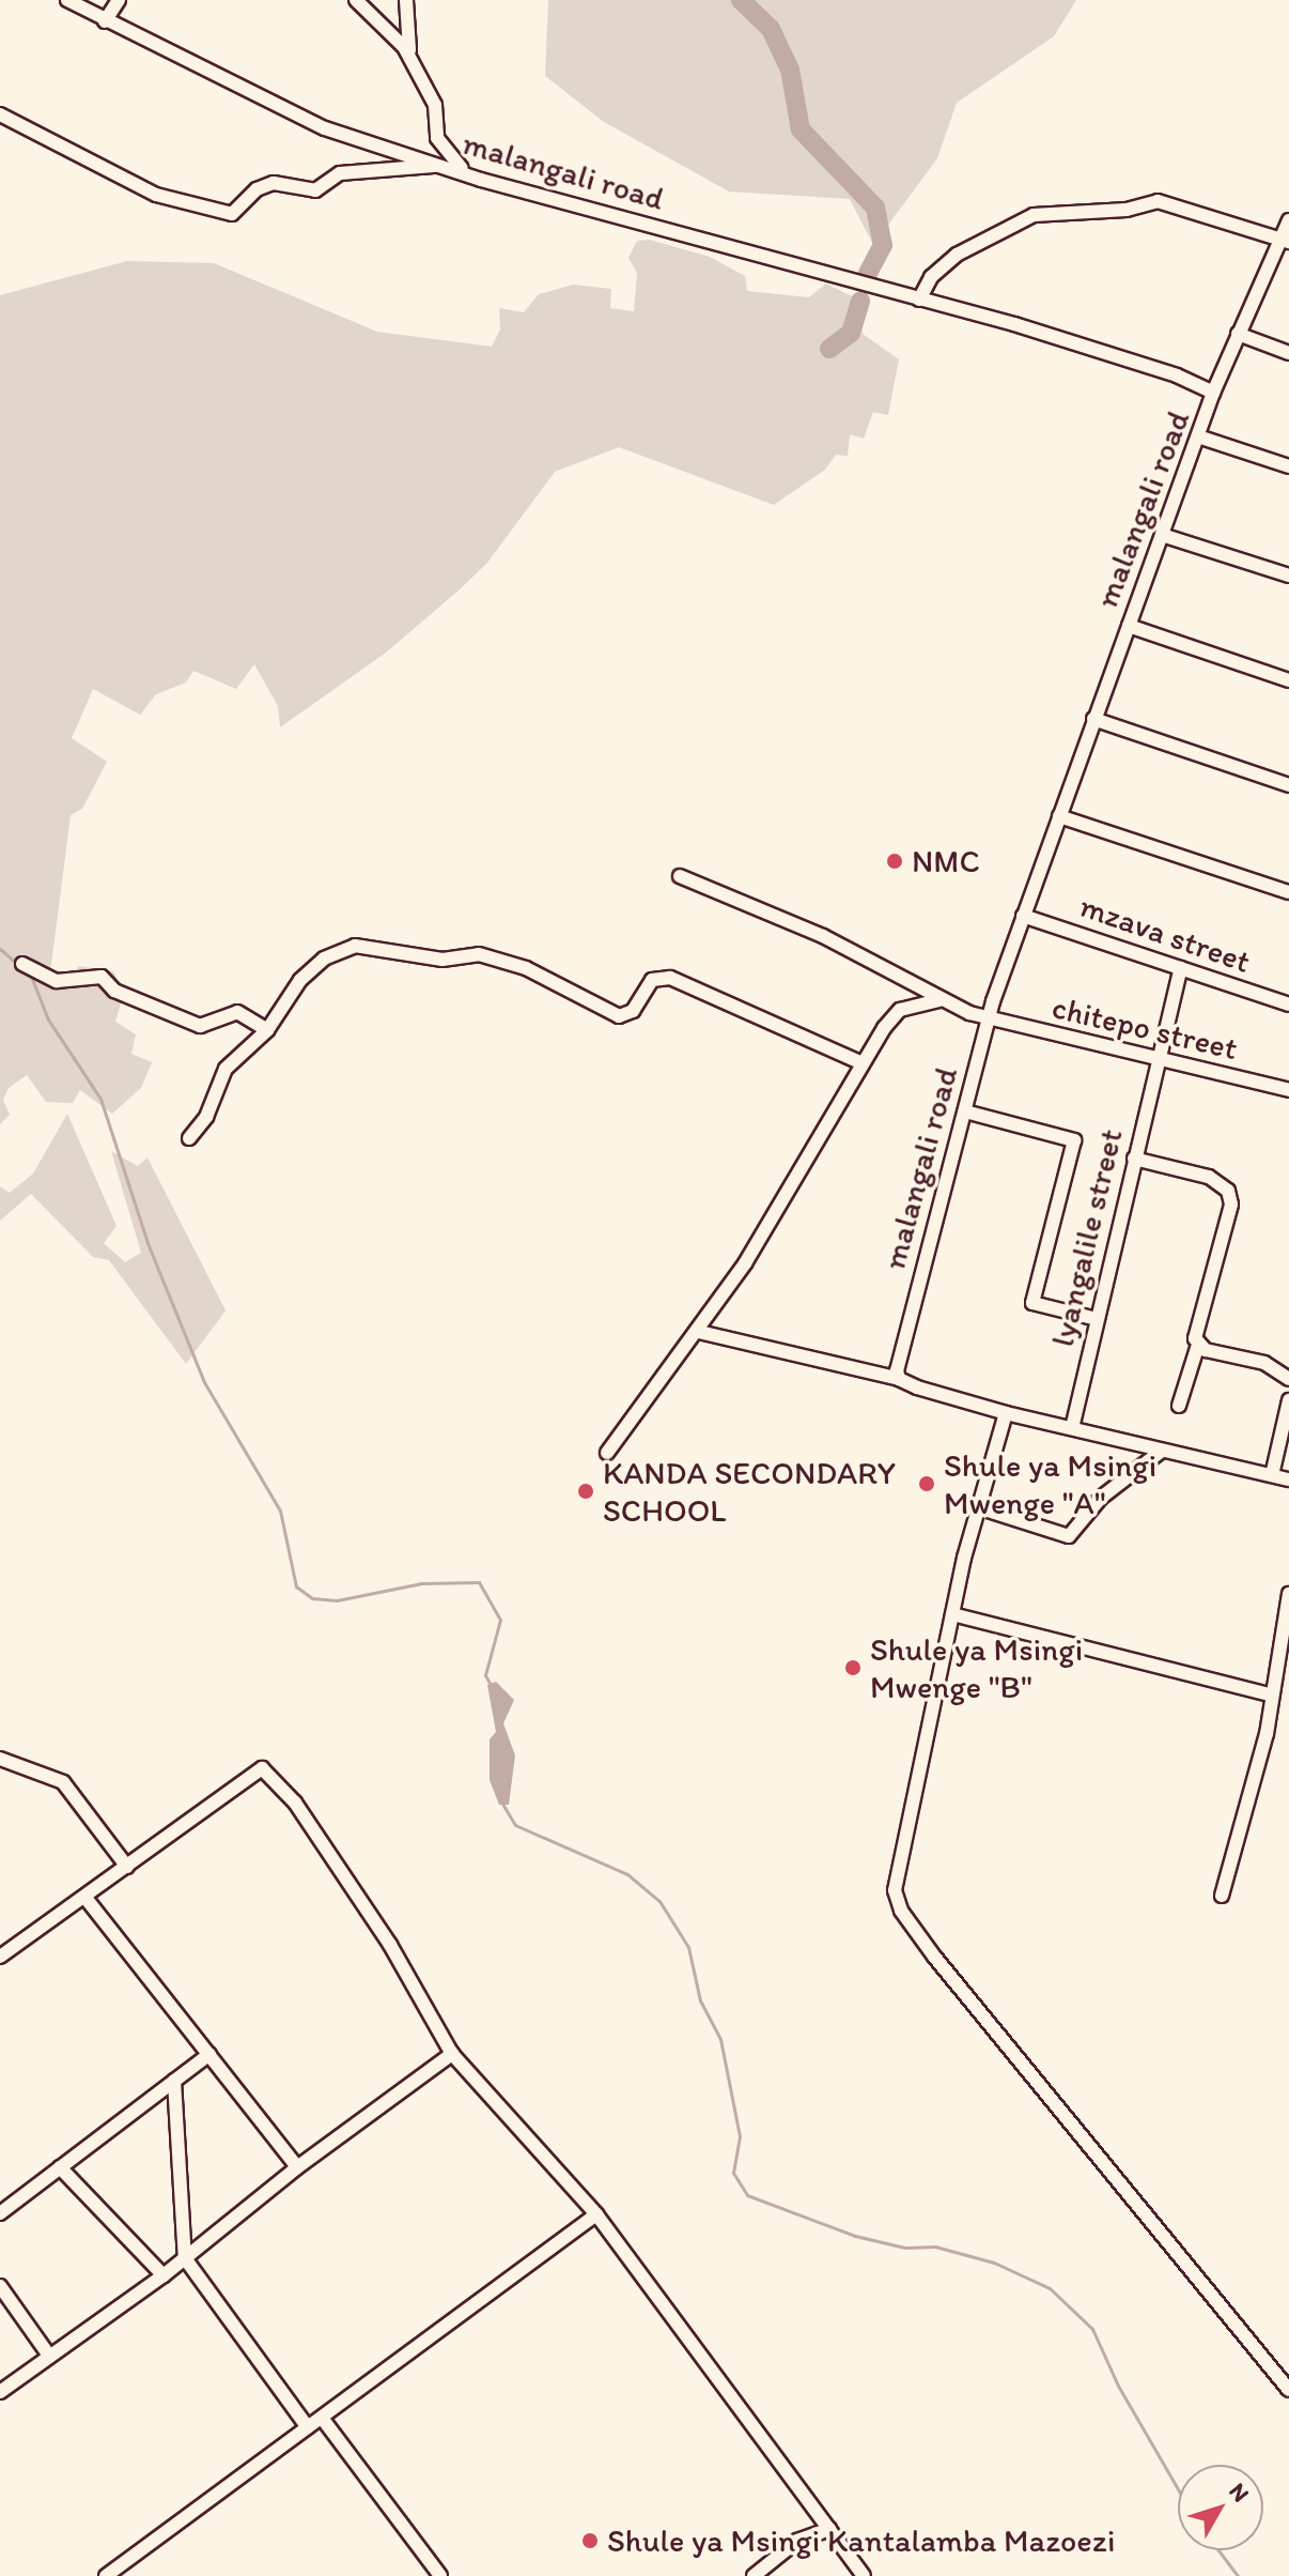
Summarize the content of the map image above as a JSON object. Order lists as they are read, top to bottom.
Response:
{
  "streets": {
    "street": [
      "malangali road",
      "mzava street",
      "chitepo street",
      "lyangalile street"
    ]
  },
  "crossings": [
    ["malangali road", "mzava street"],
    ["malangali road", "chitepo street"],
    ["mzava street", "lyangalile street"],
    ["chitepo street", "lyangalile street"]
  ],
  "places": [
    "NMC",
    "Shule ya Msingi Mwenge \"A\"",
    "KANDA SECONDARY SCHOOL",
    "Shule ya Msingi Mwenge \"B\"",
    "Shule ya Msingi Kantalamba Mazoezi"
  ],
  "north": "top right"
}
